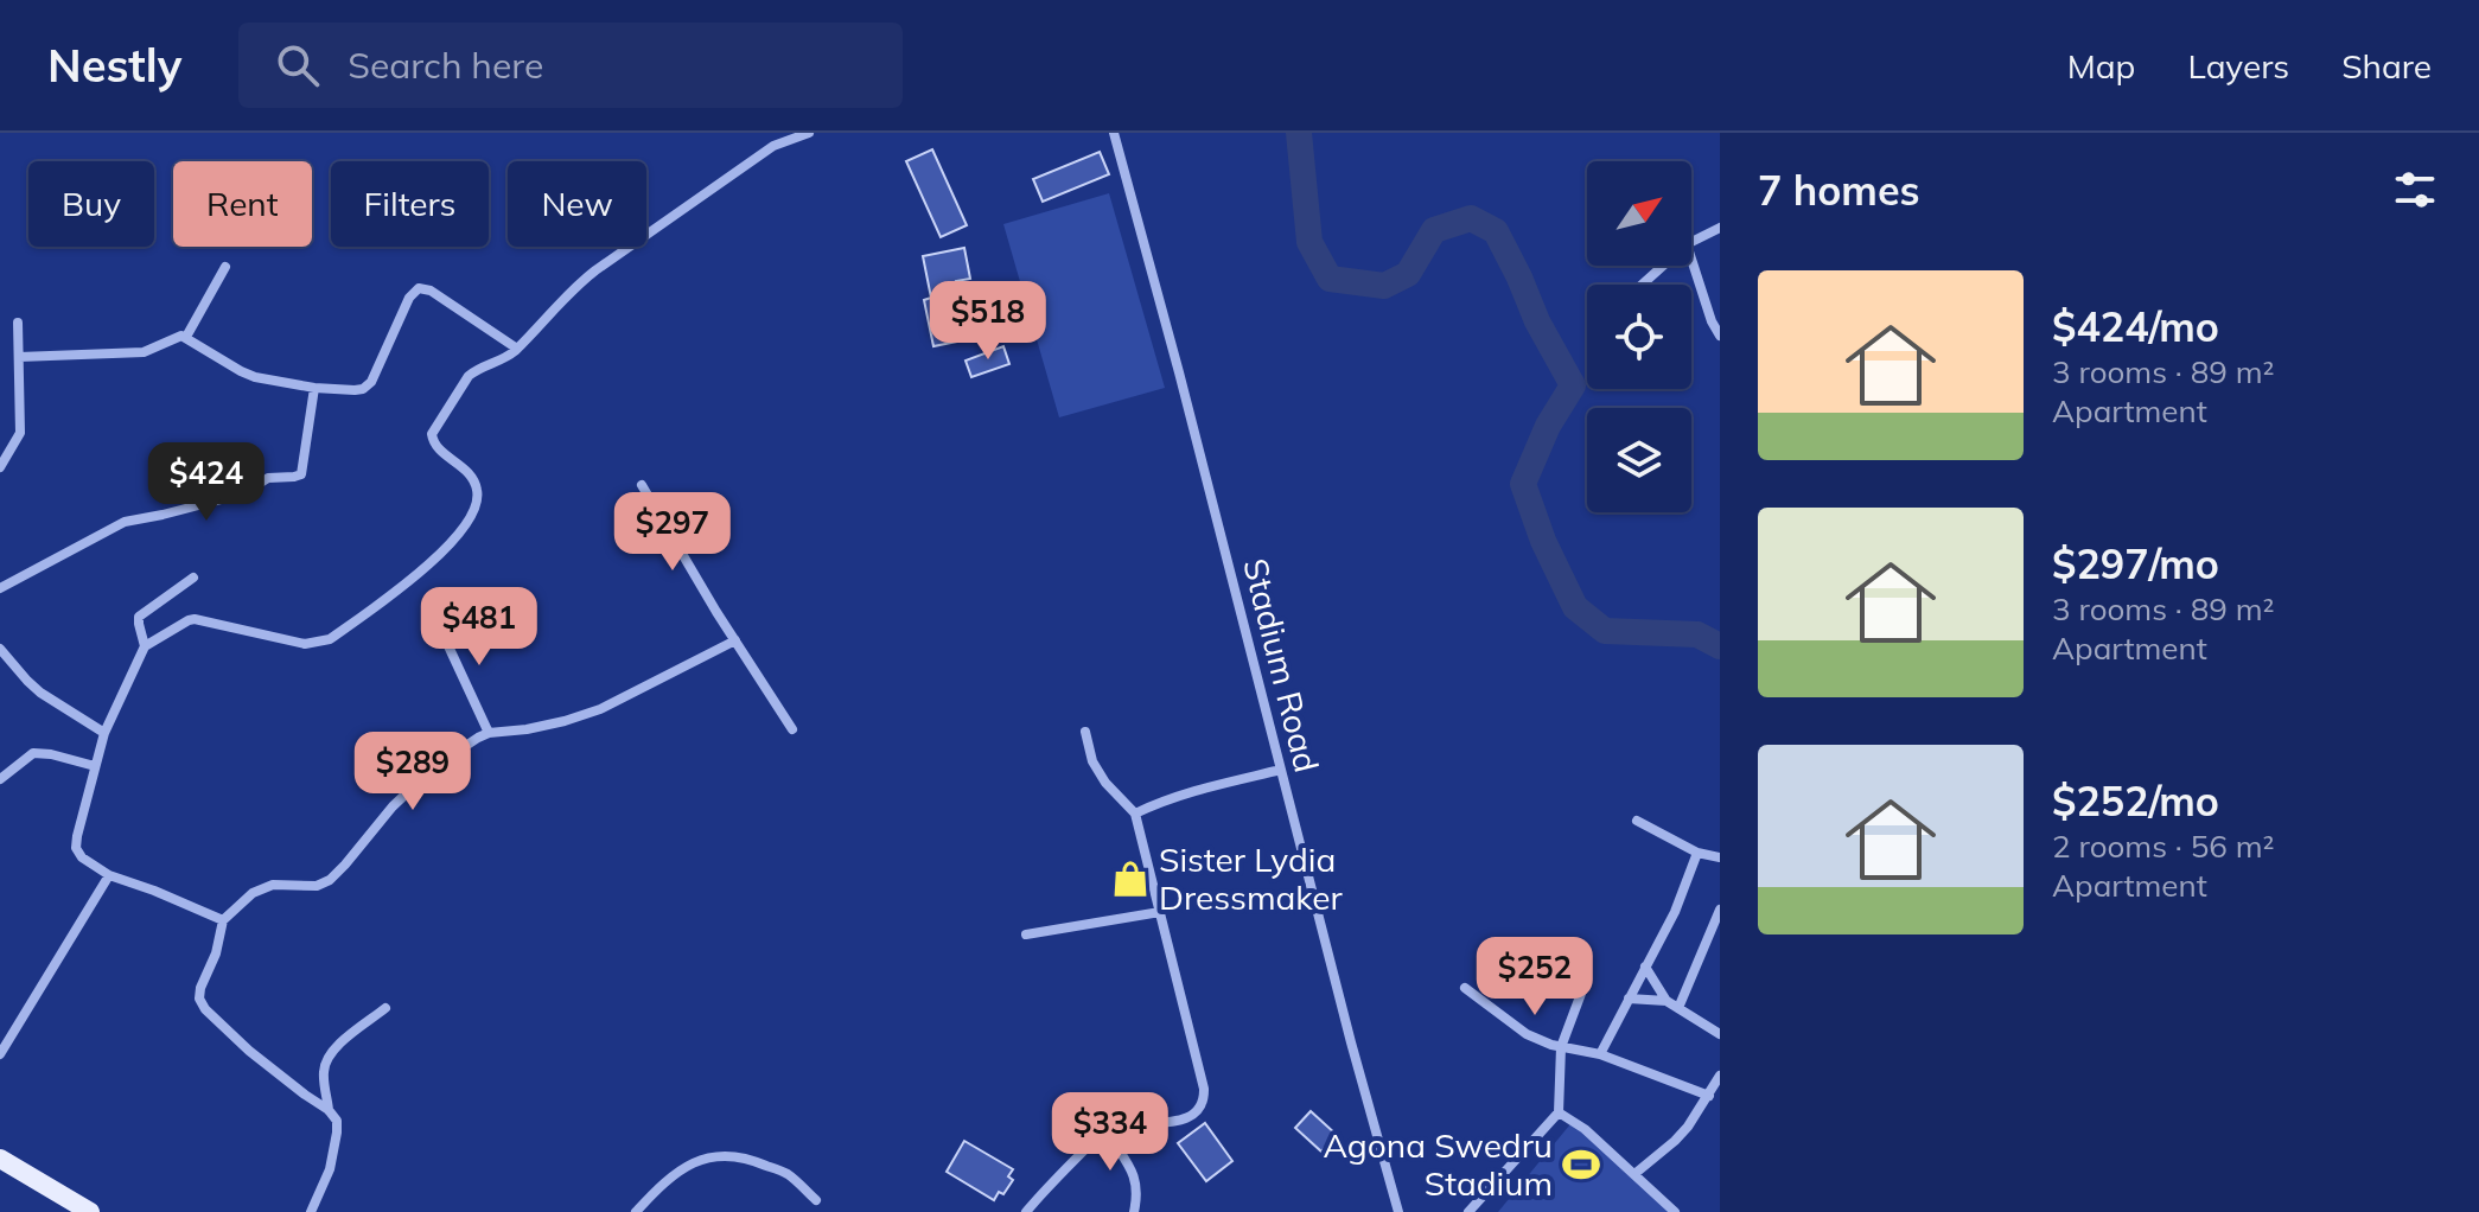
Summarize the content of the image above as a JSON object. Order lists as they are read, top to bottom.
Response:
{
  "streets": {
    "street": ["Stadium Road"]
  },
  "places": {
    "shop": ["Sister Lydia Dressmaker"],
    "sports": ["Agona Swedru Stadium"]
  },
  "north": "top right",
  "page": {
    "header": "Nestly",
    "search": "Search here",
    "nav": ["Map", "Layers", "Share"],
    "heading": "7 homes",
    "chip": [
      "Buy",
      "Rent",
      "Filters",
      "New"
    ],
    "list": [
      {
        "name": "$424/mo",
        "note": "3 rooms · 89 m² · Apartment"
      },
      {
        "name": "$297/mo",
        "note": "3 rooms · 89 m² · Apartment"
      },
      {
        "name": "$252/mo",
        "note": "2 rooms · 56 m² · Apartment"
      }
    ],
    "price": [
      "$518",
      "$424",
      "$297",
      "$481",
      "$289",
      "$252",
      "$334"
    ]
  }
}
